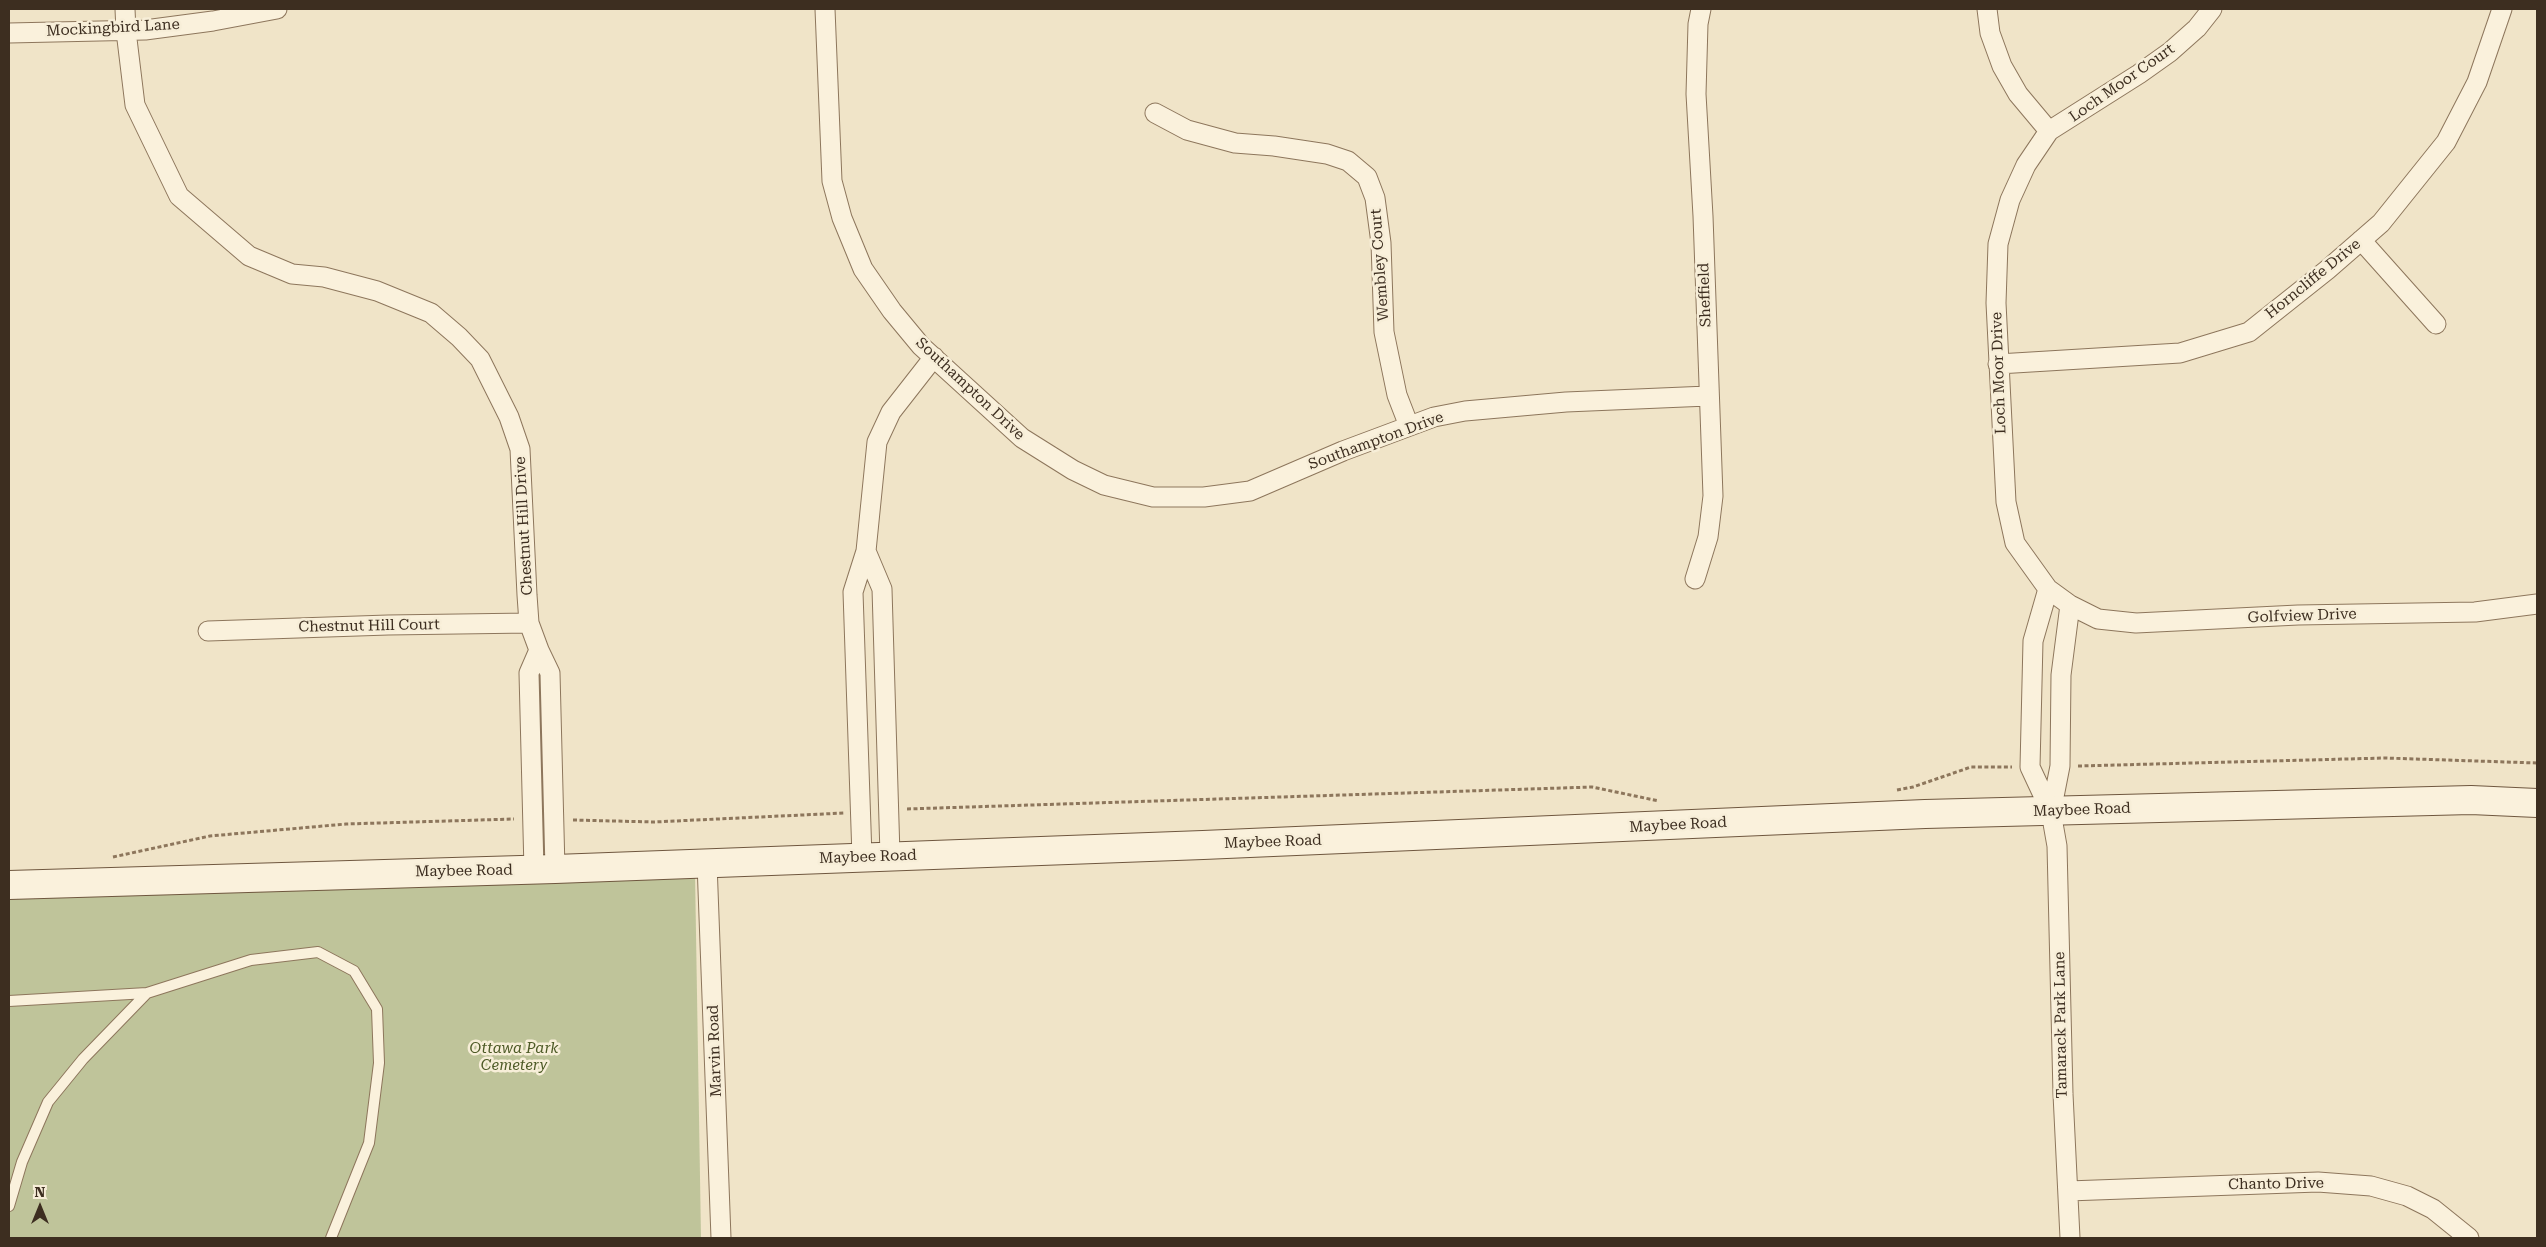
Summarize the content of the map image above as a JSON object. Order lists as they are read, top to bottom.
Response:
{
  "streets": {
    "main road": ["Maybee Road"],
    "street": [
      "Mockingbird Lane",
      "Loch Moor Court",
      "Wembley Court",
      "Horncliffe Drive",
      "Sheffield",
      "Loch Moor Drive",
      "Southampton Drive",
      "Chestnut Hill Drive",
      "Golfview Drive",
      "Chestnut Hill Court",
      "Tamarack Park Lane",
      "Marvin Road",
      "Chanto Drive"
    ]
  },
  "crossings": [
    ["Mockingbird Lane", "Chestnut Hill Drive"],
    ["Loch Moor Court", "Loch Moor Drive"],
    ["Wembley Court", "Southampton Drive"],
    ["Horncliffe Drive", "Loch Moor Drive"],
    ["Sheffield", "Southampton Drive"],
    ["Loch Moor Drive", "Golfview Drive"],
    ["Chestnut Hill Drive", "Chestnut Hill Court"],
    ["Chestnut Hill Drive", "Maybee Road"],
    ["Maybee Road", "Tamarack Park Lane"],
    ["Maybee Road", "Marvin Road"],
    ["Tamarack Park Lane", "Chanto Drive"]
  ],
  "parks": ["Ottawa Park Cemetery"],
  "north": "top"
}
